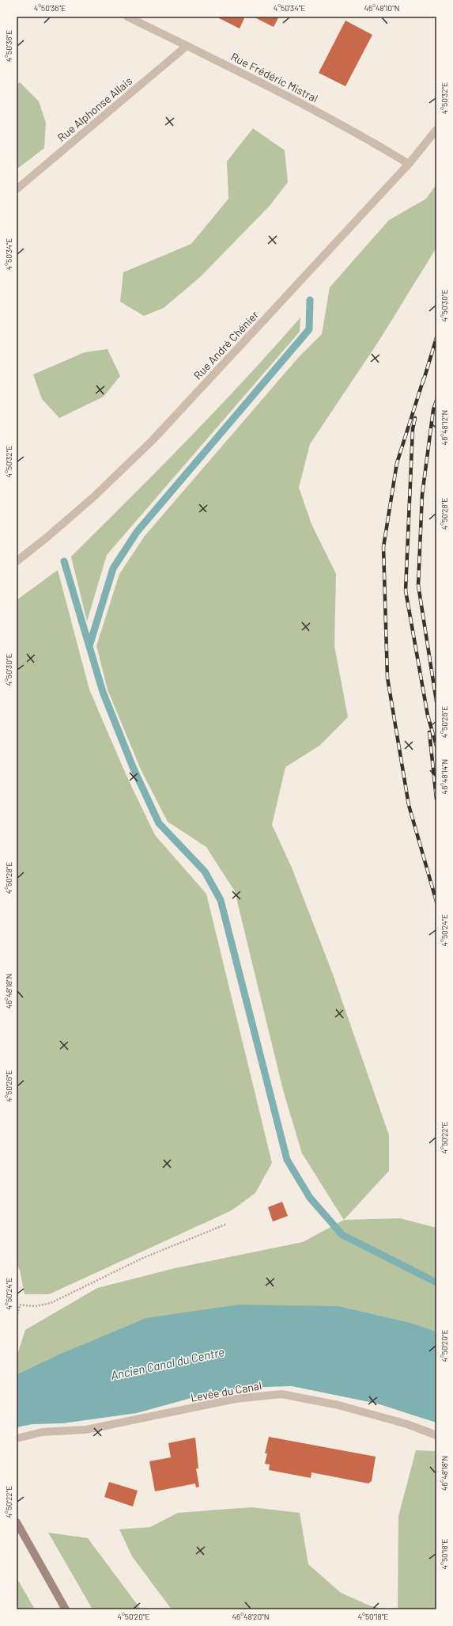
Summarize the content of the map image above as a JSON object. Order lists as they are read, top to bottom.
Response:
{
  "streets": {
    "street": [
      "Rue Frédéric Mistral",
      "Rue Alphonse Allais",
      "Rue André Chénier",
      "Levée du Canal"
    ]
  },
  "crossings": [
    ["Rue Frédéric Mistral", "Rue Alphonse Allais"],
    ["Rue Frédéric Mistral", "Rue André Chénier"]
  ],
  "water": ["Ancien Canal du Centre"],
  "coordinates": [
    "4°50'36\"E",
    "4°50'34\"E",
    "46°48'10\"N",
    "4°50'32\"E",
    "4°50'30\"E",
    "46°48'12\"N",
    "4°50'28\"E",
    "4°50'26\"E",
    "46°48'14\"N",
    "4°50'24\"E",
    "46°48'18\"N",
    "4°50'22\"E",
    "4°50'20\"E",
    "4°50'18\"E",
    "46°48'20\"N"
  ]
}
